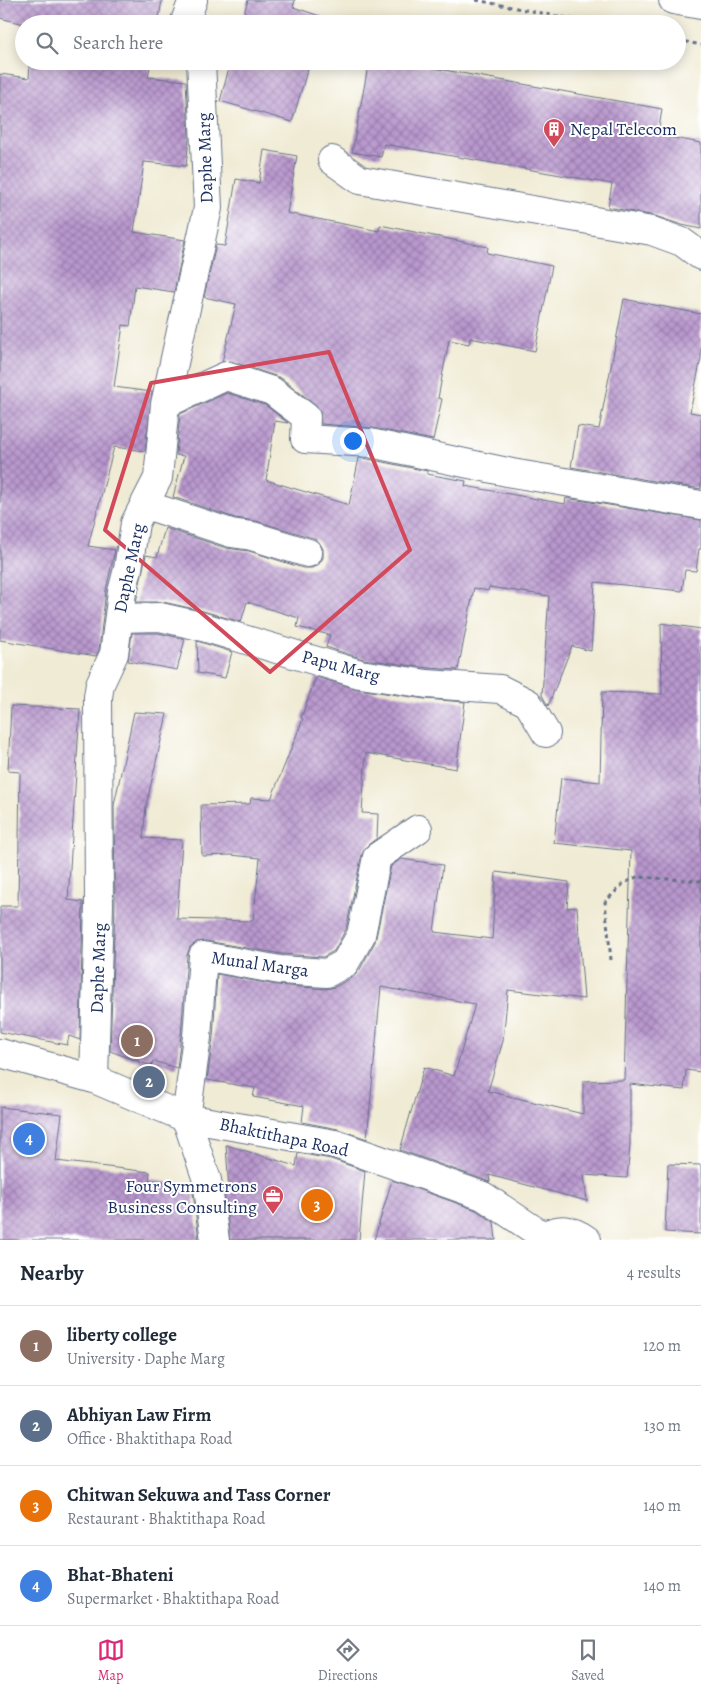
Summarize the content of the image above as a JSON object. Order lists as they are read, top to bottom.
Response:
{
  "streets": {
    "street": [
      "Daphe Marg",
      "Papu Marg",
      "Munal Marga",
      "Bhaktithapa Road"
    ]
  },
  "crossings": [
    ["Daphe Marg", "Papu Marg"],
    ["Daphe Marg", "Bhaktithapa Road"],
    ["Munal Marga", "Bhaktithapa Road"]
  ],
  "places": {
    "building": ["Nepal Telecom"],
    "office": ["Four Symmetrons Business Consulting"]
  },
  "page": {
    "search": "Search here",
    "pins": [
      "1",
      "2",
      "4",
      "3"
    ],
    "heading": ["Nearby", "4 results"],
    "list": [
      {
        "mark": "1",
        "name": "liberty college",
        "note": "University · Daphe Marg",
        "value": "120 m"
      },
      {
        "mark": "2",
        "name": "Abhiyan Law Firm",
        "note": "Office · Bhaktithapa Road",
        "value": "130 m"
      },
      {
        "mark": "3",
        "name": "Chitwan Sekuwa and Tass Corner",
        "note": "Restaurant · Bhaktithapa Road",
        "value": "140 m"
      },
      {
        "mark": "4",
        "name": "Bhat-Bhateni",
        "note": "Supermarket · Bhaktithapa Road",
        "value": "140 m"
      }
    ],
    "nav": ["Map", "Directions", "Saved"]
  }
}
